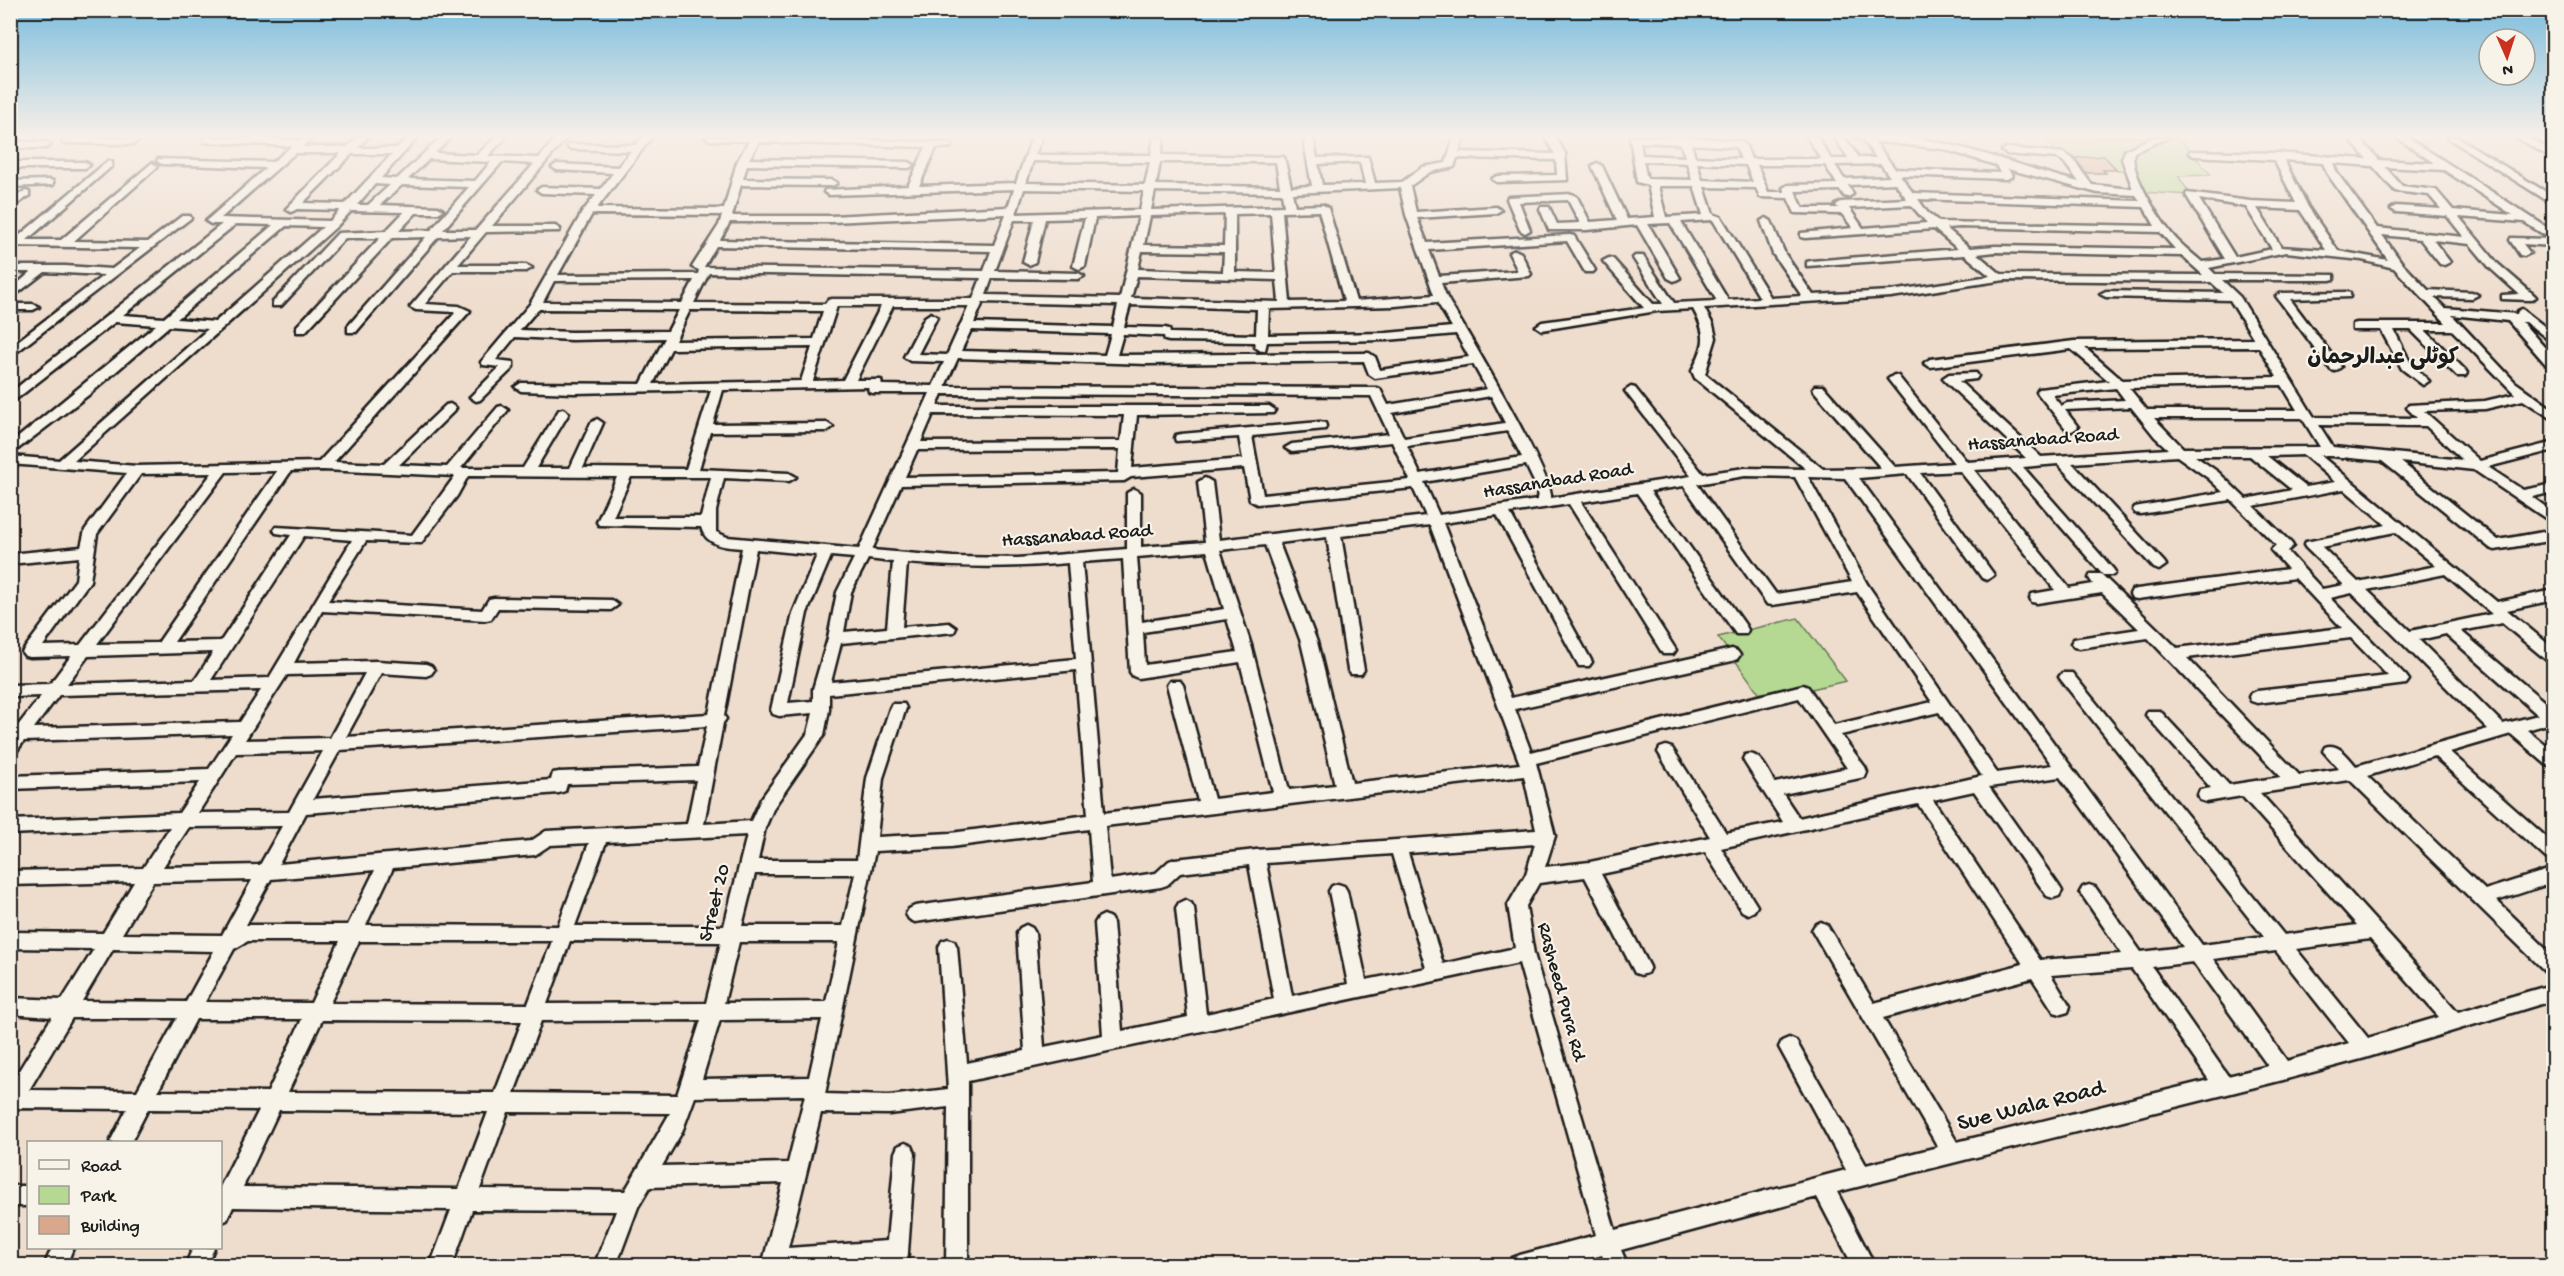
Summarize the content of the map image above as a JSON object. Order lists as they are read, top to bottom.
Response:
{
  "streets": {
    "street": [
      "Hassanabad Road",
      "Street 20",
      "Rasheed Pura Rd",
      "Sue Wala Road"
    ]
  },
  "crossings": [
    ["Hassanabad Road", "Street 20"],
    ["Rasheed Pura Rd", "Sue Wala Road"]
  ],
  "districts": ["کوٹلی عبدالرحمان"],
  "legend": ["Road", "Park", "Building"],
  "north": "bottom"
}
